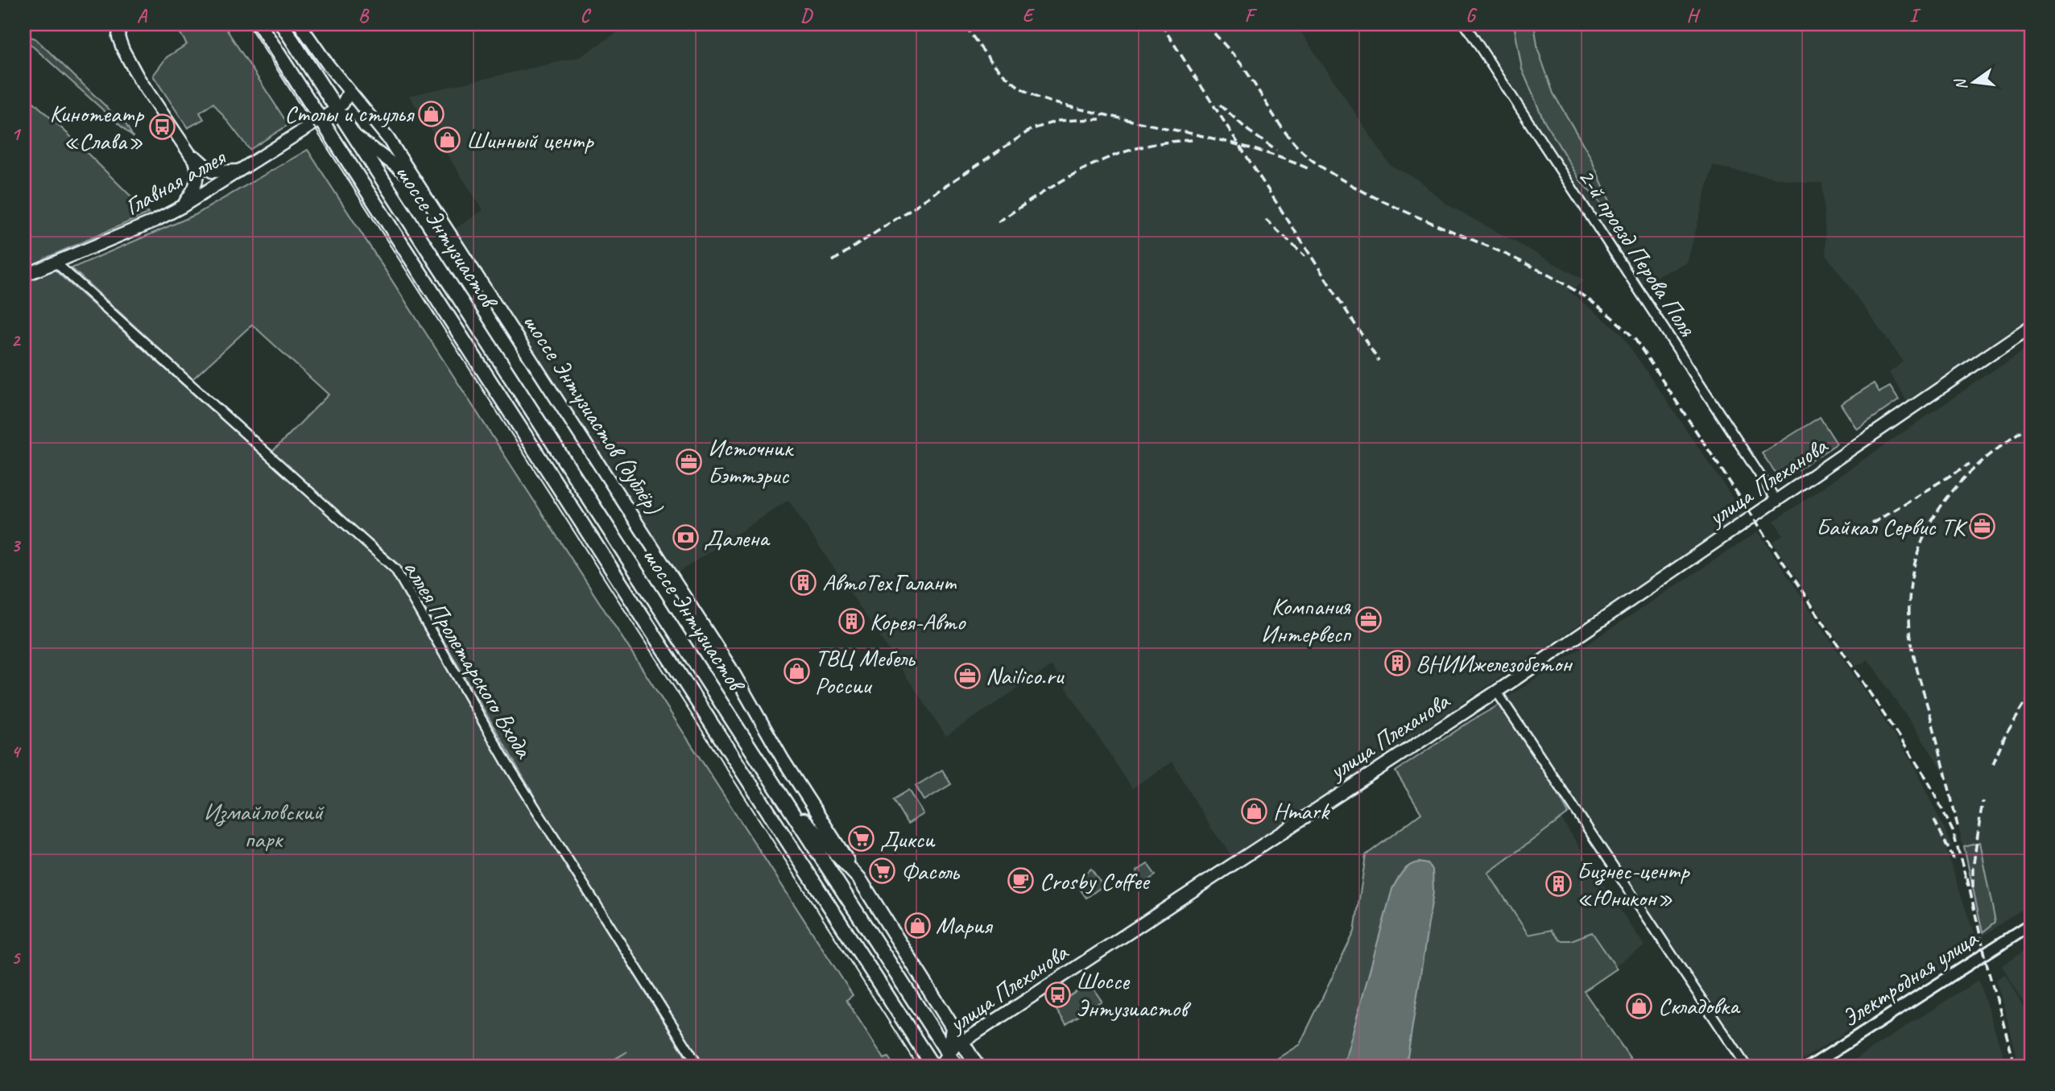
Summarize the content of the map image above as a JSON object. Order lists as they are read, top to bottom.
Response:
{
  "streets": {
    "main road": [
      "Главная аллея",
      "шоссе Энтузиастов",
      "шоссе Энтузиастов (дублёр)",
      "улица Плеханова"
    ],
    "street": ["2-й проезд Перова Поля", "аллея Пролетарского Входа", "Электродная улица"]
  },
  "crossings": [
    ["Главная аллея", "шоссе Энтузиастов"],
    ["Главная аллея", "аллея Пролетарского Входа"],
    ["шоссе Энтузиастов", "улица Плеханова"],
    ["2-й проезд Перова Поля", "улица Плеханова"],
    ["шоссе Энтузиастов (дублёр)", "улица Плеханова"]
  ],
  "parks": ["Измайловский парк"],
  "places": {
    "shop": [
      "Столы и стулья",
      "Шинный центр",
      "ТВЦ Мебель России",
      "Hmark",
      "Мария",
      "Складовка"
    ],
    "bus stop": ["Кинотеатр «Слава»", "Шоссе Энтузиастов"],
    "office": [
      "Источник Бэттэрис",
      "Байкал Сервис ТК",
      "Компания Интервесп",
      "Nailico.ru"
    ],
    "bank": ["Далена"],
    "building": [
      "АвтоТехГалант",
      "Корея-Авто",
      "ВНИИжелезобетон",
      "Бизнес-центр «Юникон»"
    ],
    "supermarket": ["Дикси", "Фасоль"],
    "cafe": ["Crosby Coffee"]
  },
  "north": "left",
  "grid": {
    "columns": [
      "A",
      "B",
      "C",
      "D",
      "E",
      "F",
      "G",
      "H",
      "I"
    ],
    "rows": [
      "1",
      "2",
      "3",
      "4",
      "5"
    ]
  }
}
